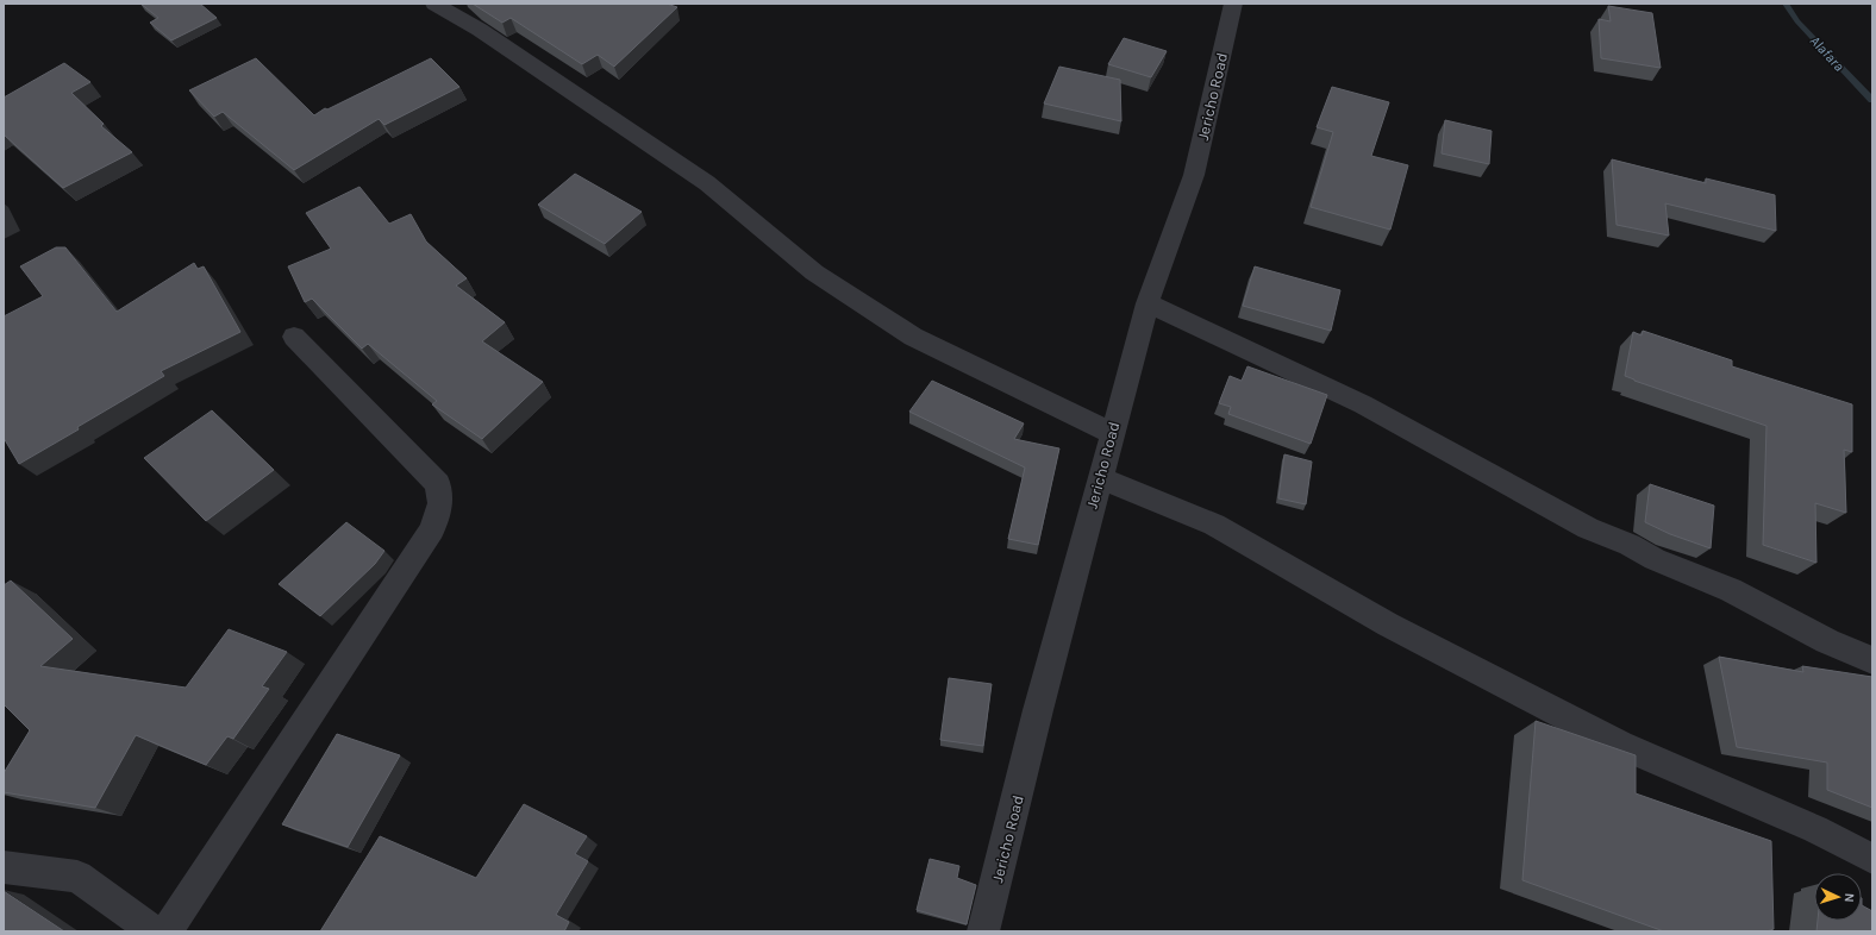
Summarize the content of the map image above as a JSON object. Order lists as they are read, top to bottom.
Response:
{
  "streets": {
    "street": ["Jericho Road"]
  },
  "water": ["Alafara"],
  "north": "right"
}
